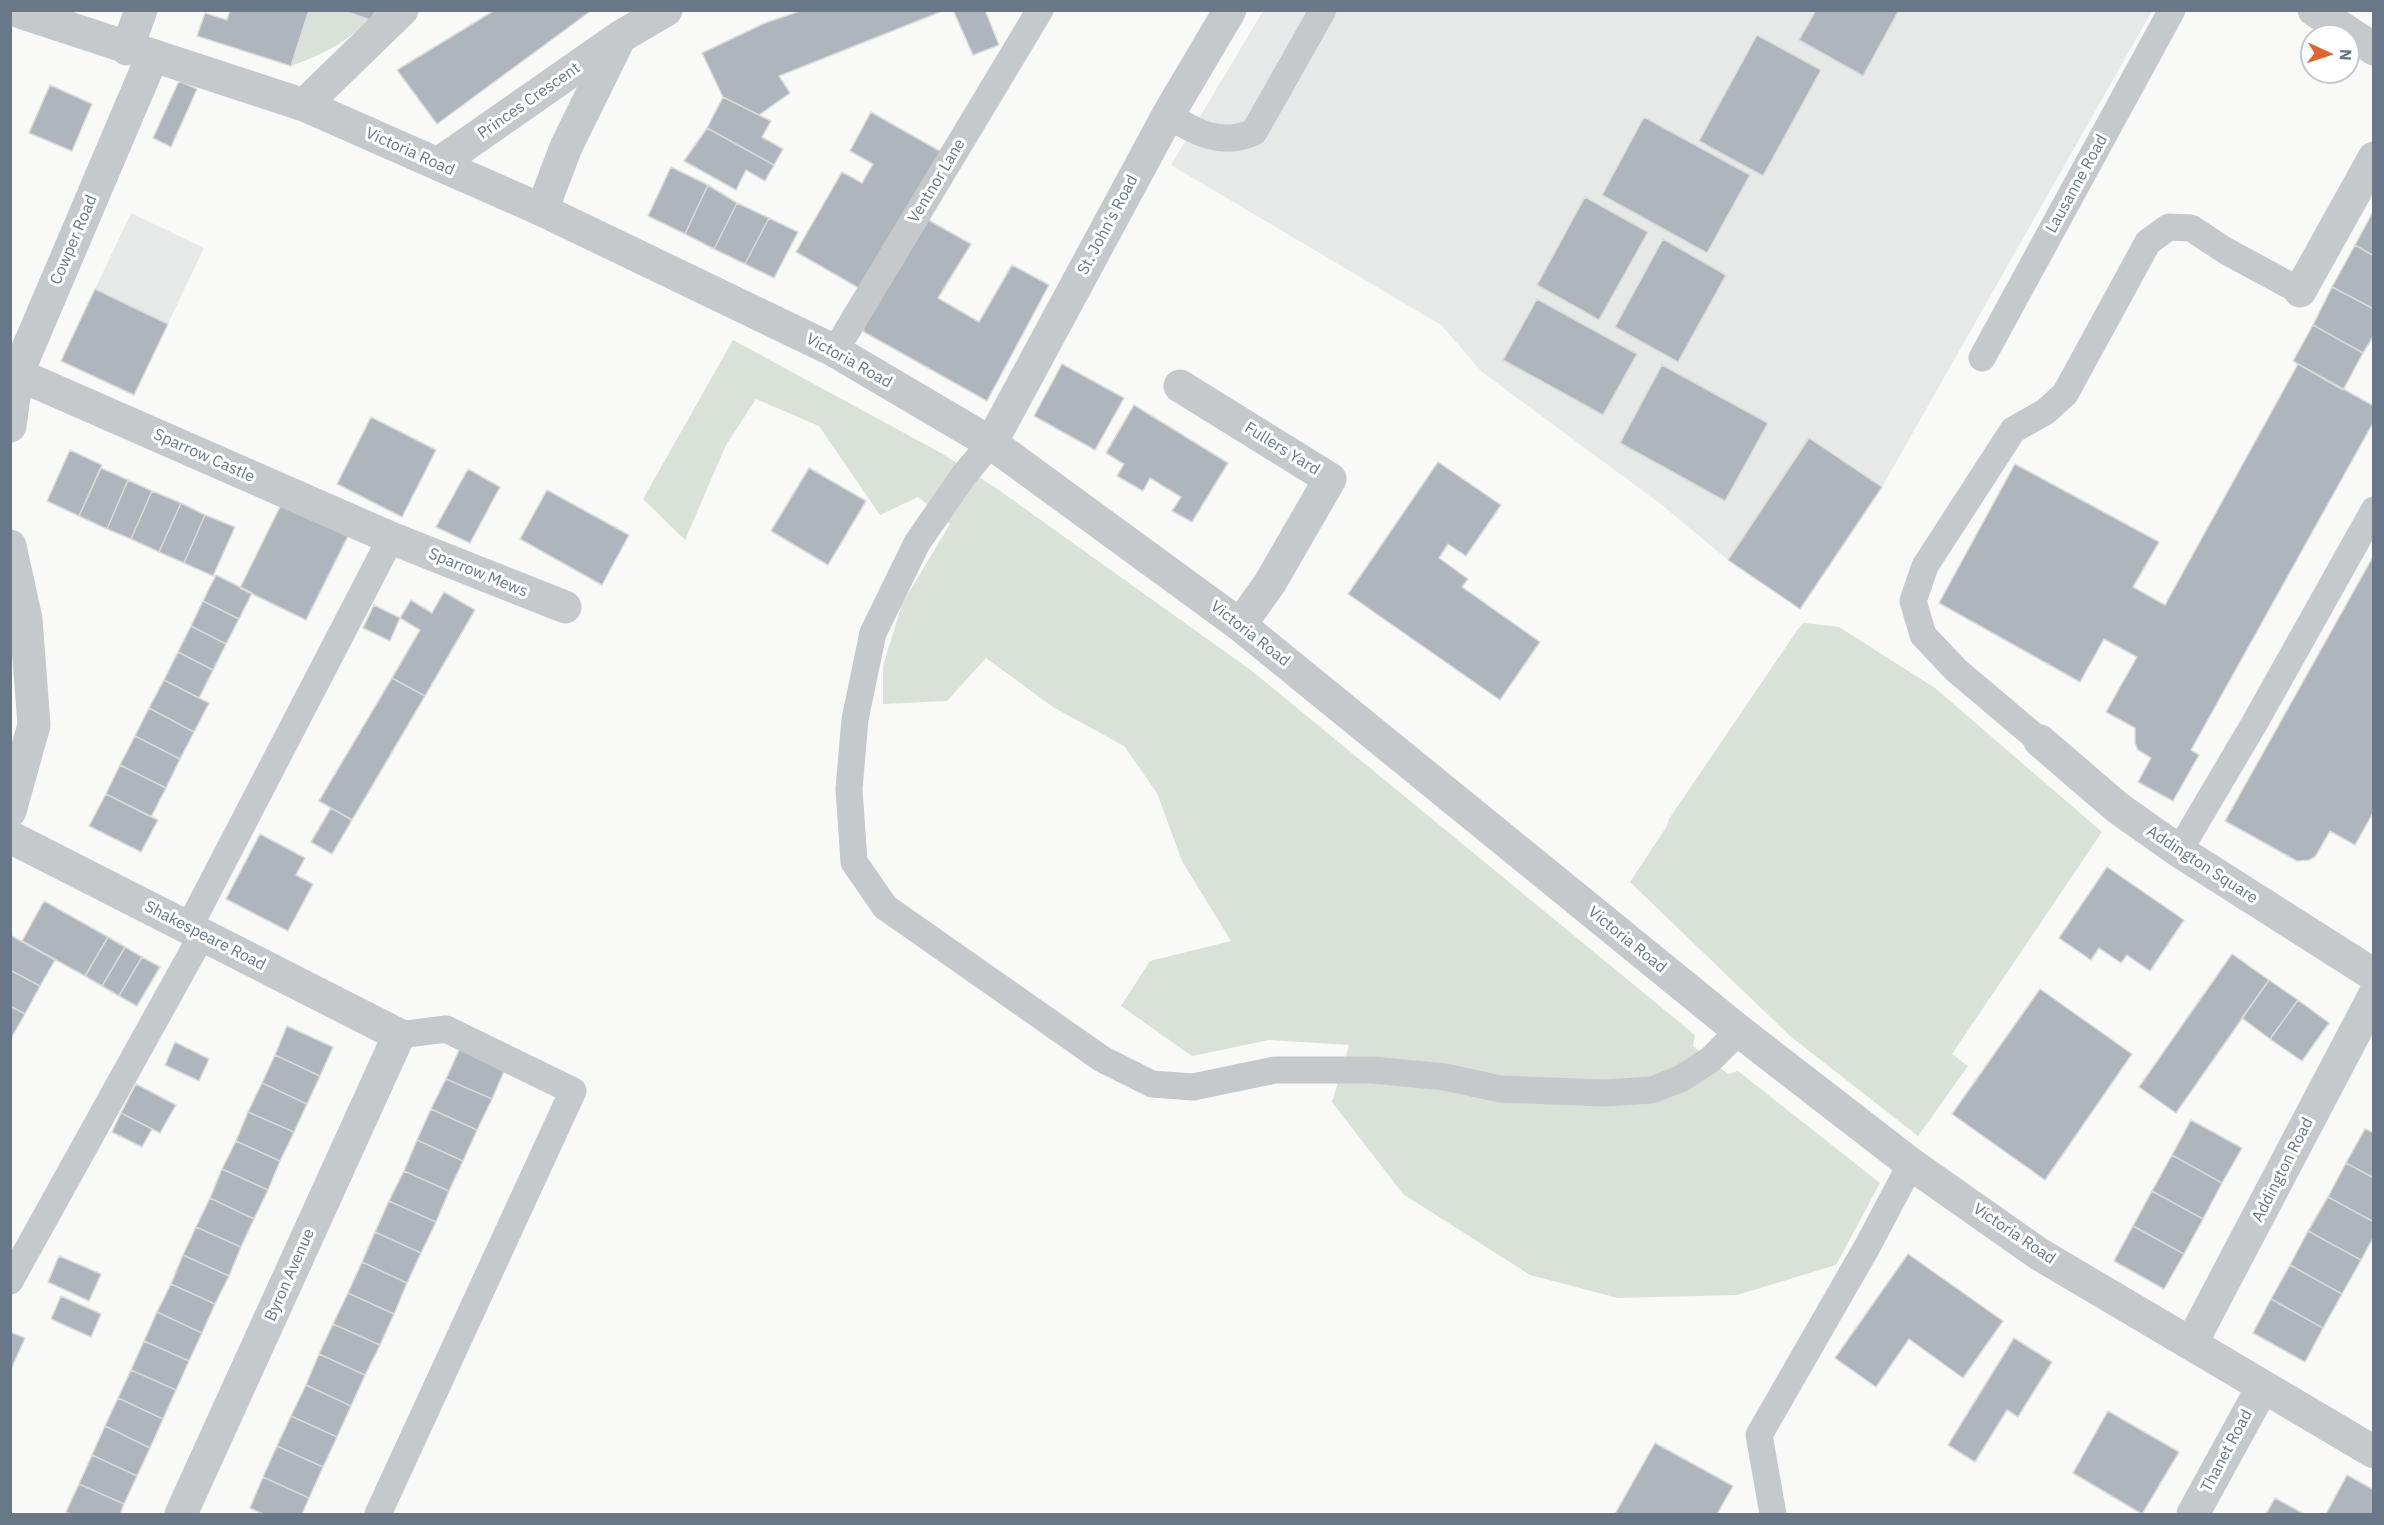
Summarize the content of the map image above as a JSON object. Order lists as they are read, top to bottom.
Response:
{
  "streets": {
    "street": [
      "Princes Crescent",
      "Victoria Road",
      "St. John's Road",
      "Cowper Road",
      "Fullers Yard",
      "Sparrow Castle",
      "Sparrow Mews",
      "Addington Square",
      "Shakespeare Road",
      "Addington Road",
      "Byron Avenue",
      "Thanet Road"
    ],
    "lane": ["Ventnor Lane", "Lausanne Road"]
  },
  "crossings": [
    ["Princes Crescent", "Victoria Road"],
    ["Victoria Road", "Ventnor Lane"],
    ["Victoria Road", "St. John's Road"],
    ["Victoria Road", "Cowper Road"],
    ["Victoria Road", "Fullers Yard"],
    ["Victoria Road", "Addington Road"],
    ["Victoria Road", "Thanet Road"],
    ["Cowper Road", "Sparrow Castle"],
    ["Sparrow Castle", "Sparrow Mews"],
    ["Shakespeare Road", "Byron Avenue"]
  ],
  "north": "right"
}
